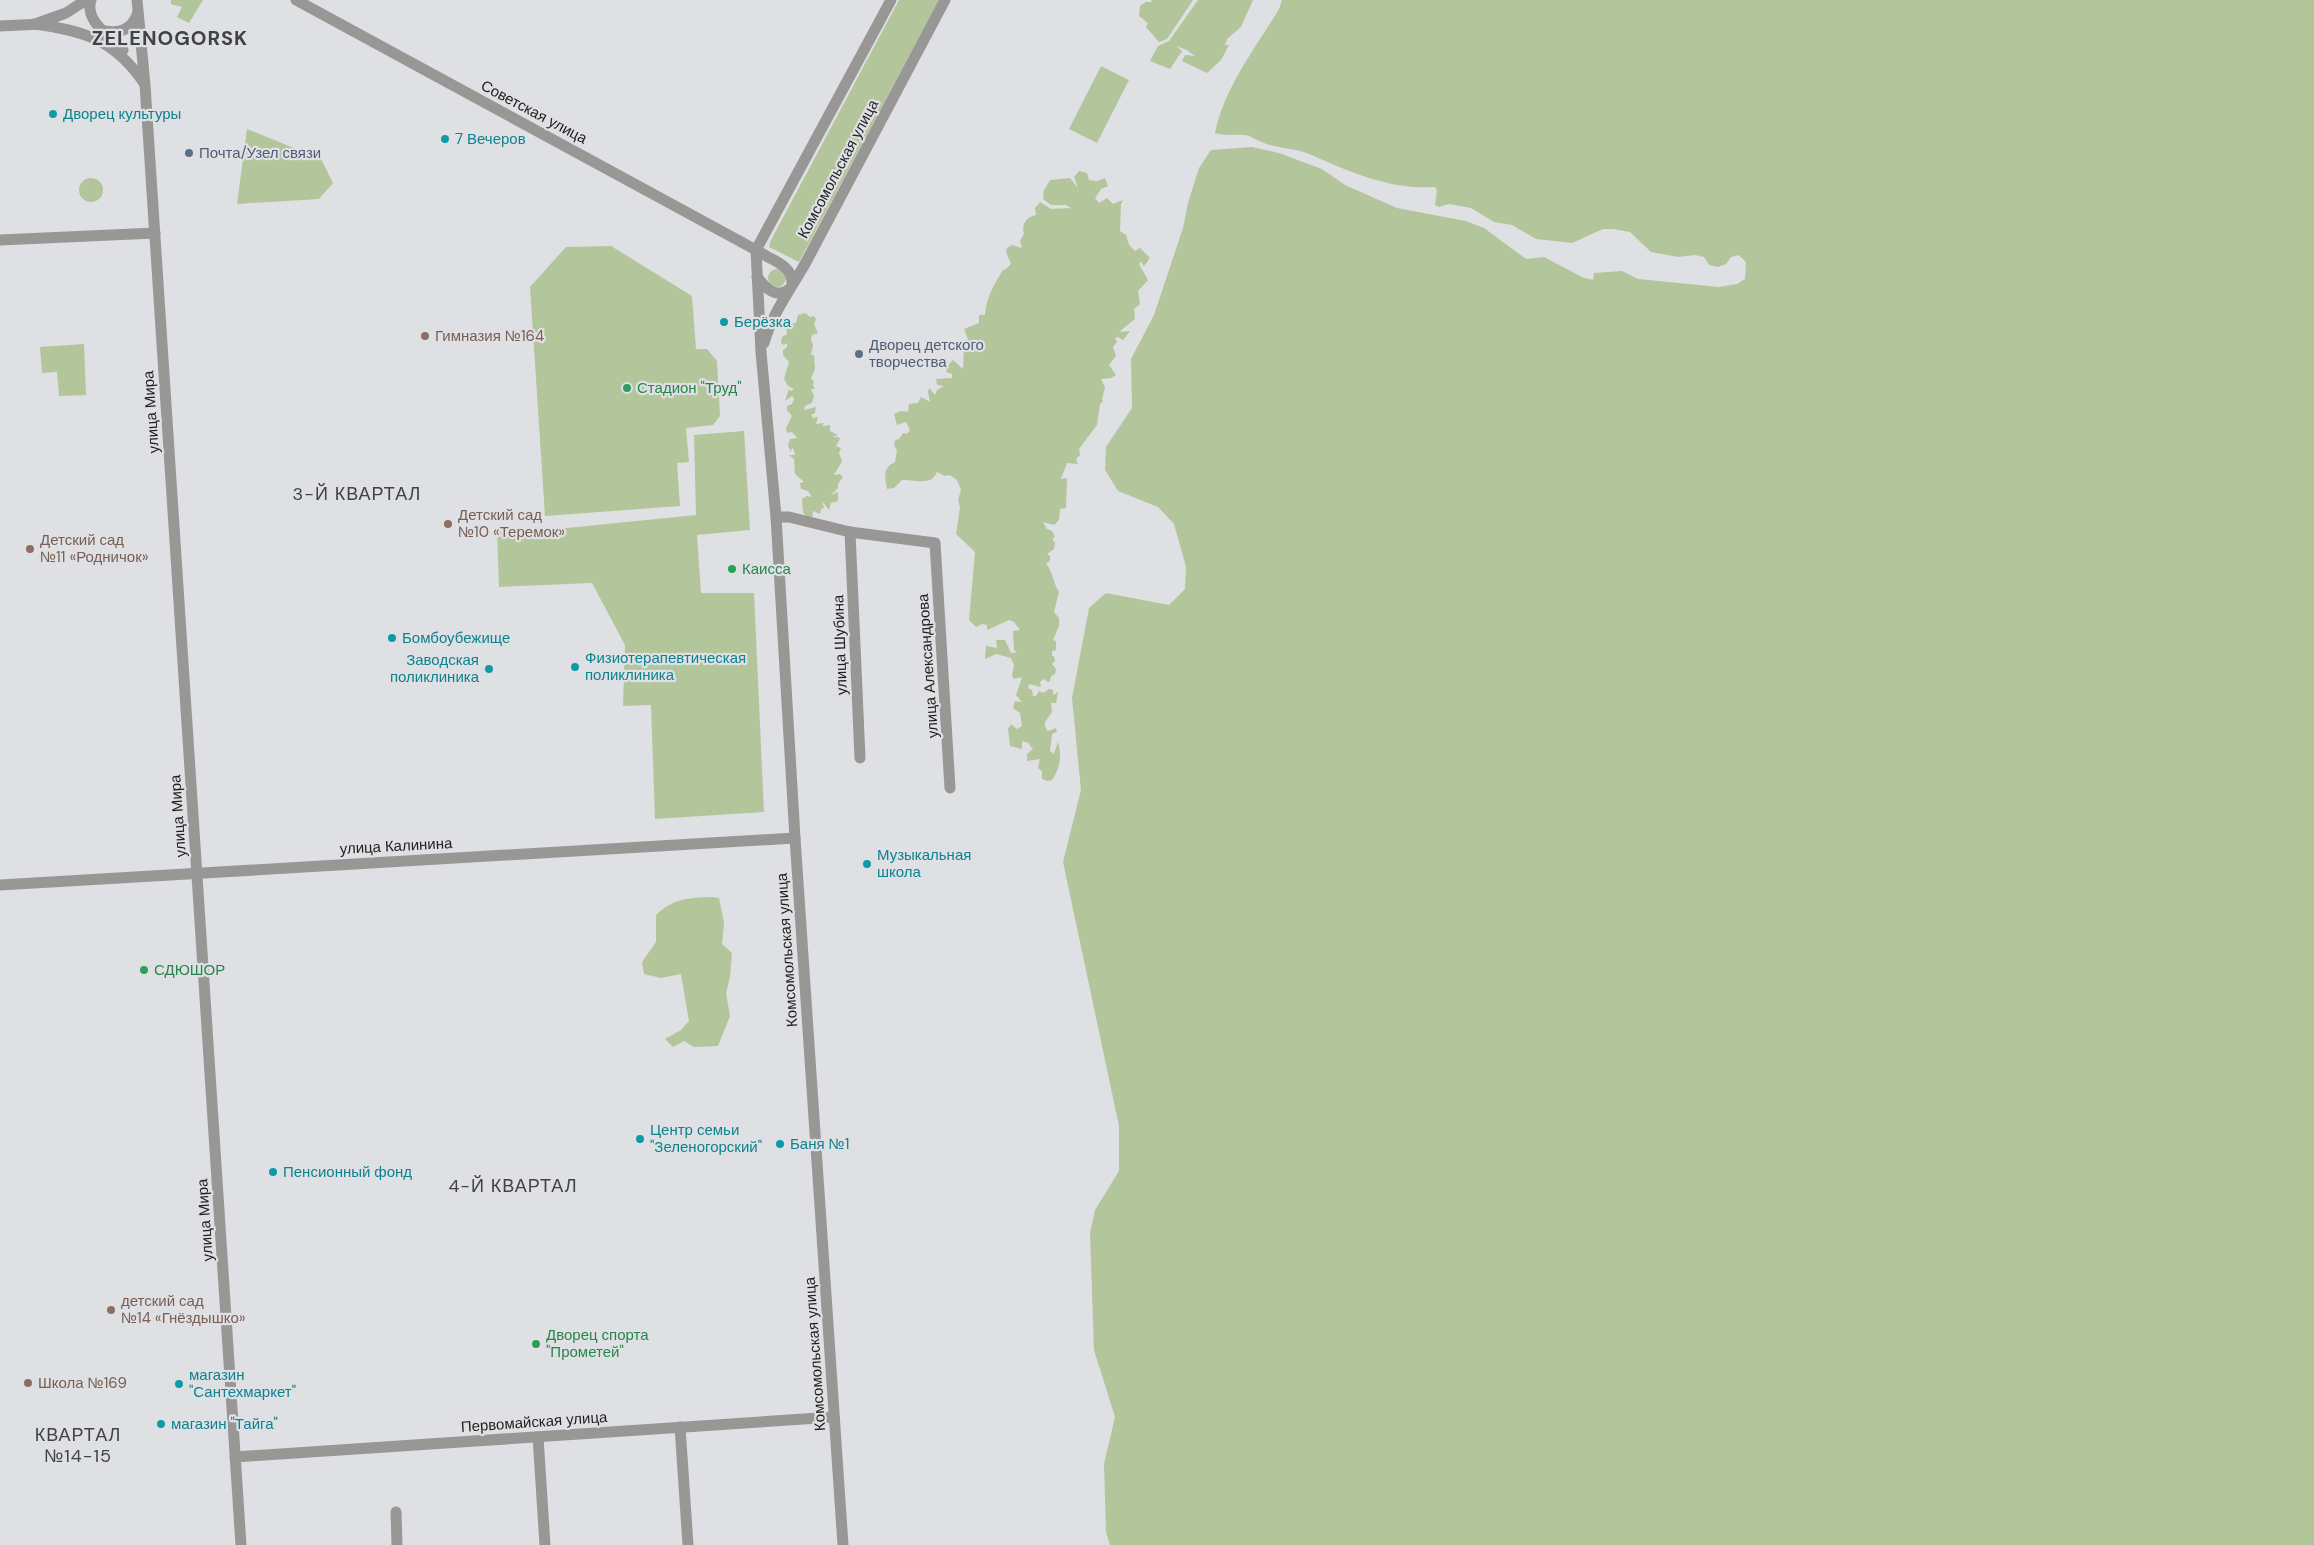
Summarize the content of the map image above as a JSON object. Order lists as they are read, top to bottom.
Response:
{
  "streets": {
    "street": [
      "Советская улица",
      "Комсомольская улица",
      "улица Мира",
      "улица Шубина",
      "улица Александрова",
      "улица Калинина",
      "Первомайская улица"
    ]
  },
  "crossings": [
    ["Советская улица", "Комсомольская улица"],
    ["Комсомольская улица", "улица Калинина"],
    ["Комсомольская улица", "Первомайская улица"],
    ["улица Мира", "улица Калинина"],
    ["улица Мира", "Первомайская улица"],
    ["улица Шубина", "улица Александрова"]
  ],
  "districts": [
    "ZELENOGORSK",
    "3-Й КВАРТАЛ",
    "4-Й КВАРТАЛ",
    "КВАРТАЛ №14-15"
  ],
  "places": [
    "Дворец культуры",
    "7 Вечеров",
    "Почта/Узел связи",
    "Берёзка",
    "Гимназия №164",
    "Дворец детского творчества",
    "Стадион \"Труд\"",
    "Детский сад №10 «Теремок»",
    "Детский сад №11 «Родничок»",
    "Каисса",
    "Бомбоубежище",
    "Физиотерапевтическая поликлиника",
    "Заводская поликлиника",
    "Музыкальная школа",
    "СДЮШОР",
    "Центр семьи \"Зеленогорский\"",
    "Баня №1",
    "Пенсионный фонд",
    "детский сад №14 «Гнёздышко»",
    "Дворец спорта \"Прометей\"",
    "Школа №169",
    "магазин \"Сантехмаркет\"",
    "магазин \"Тайга\""
  ]
}
